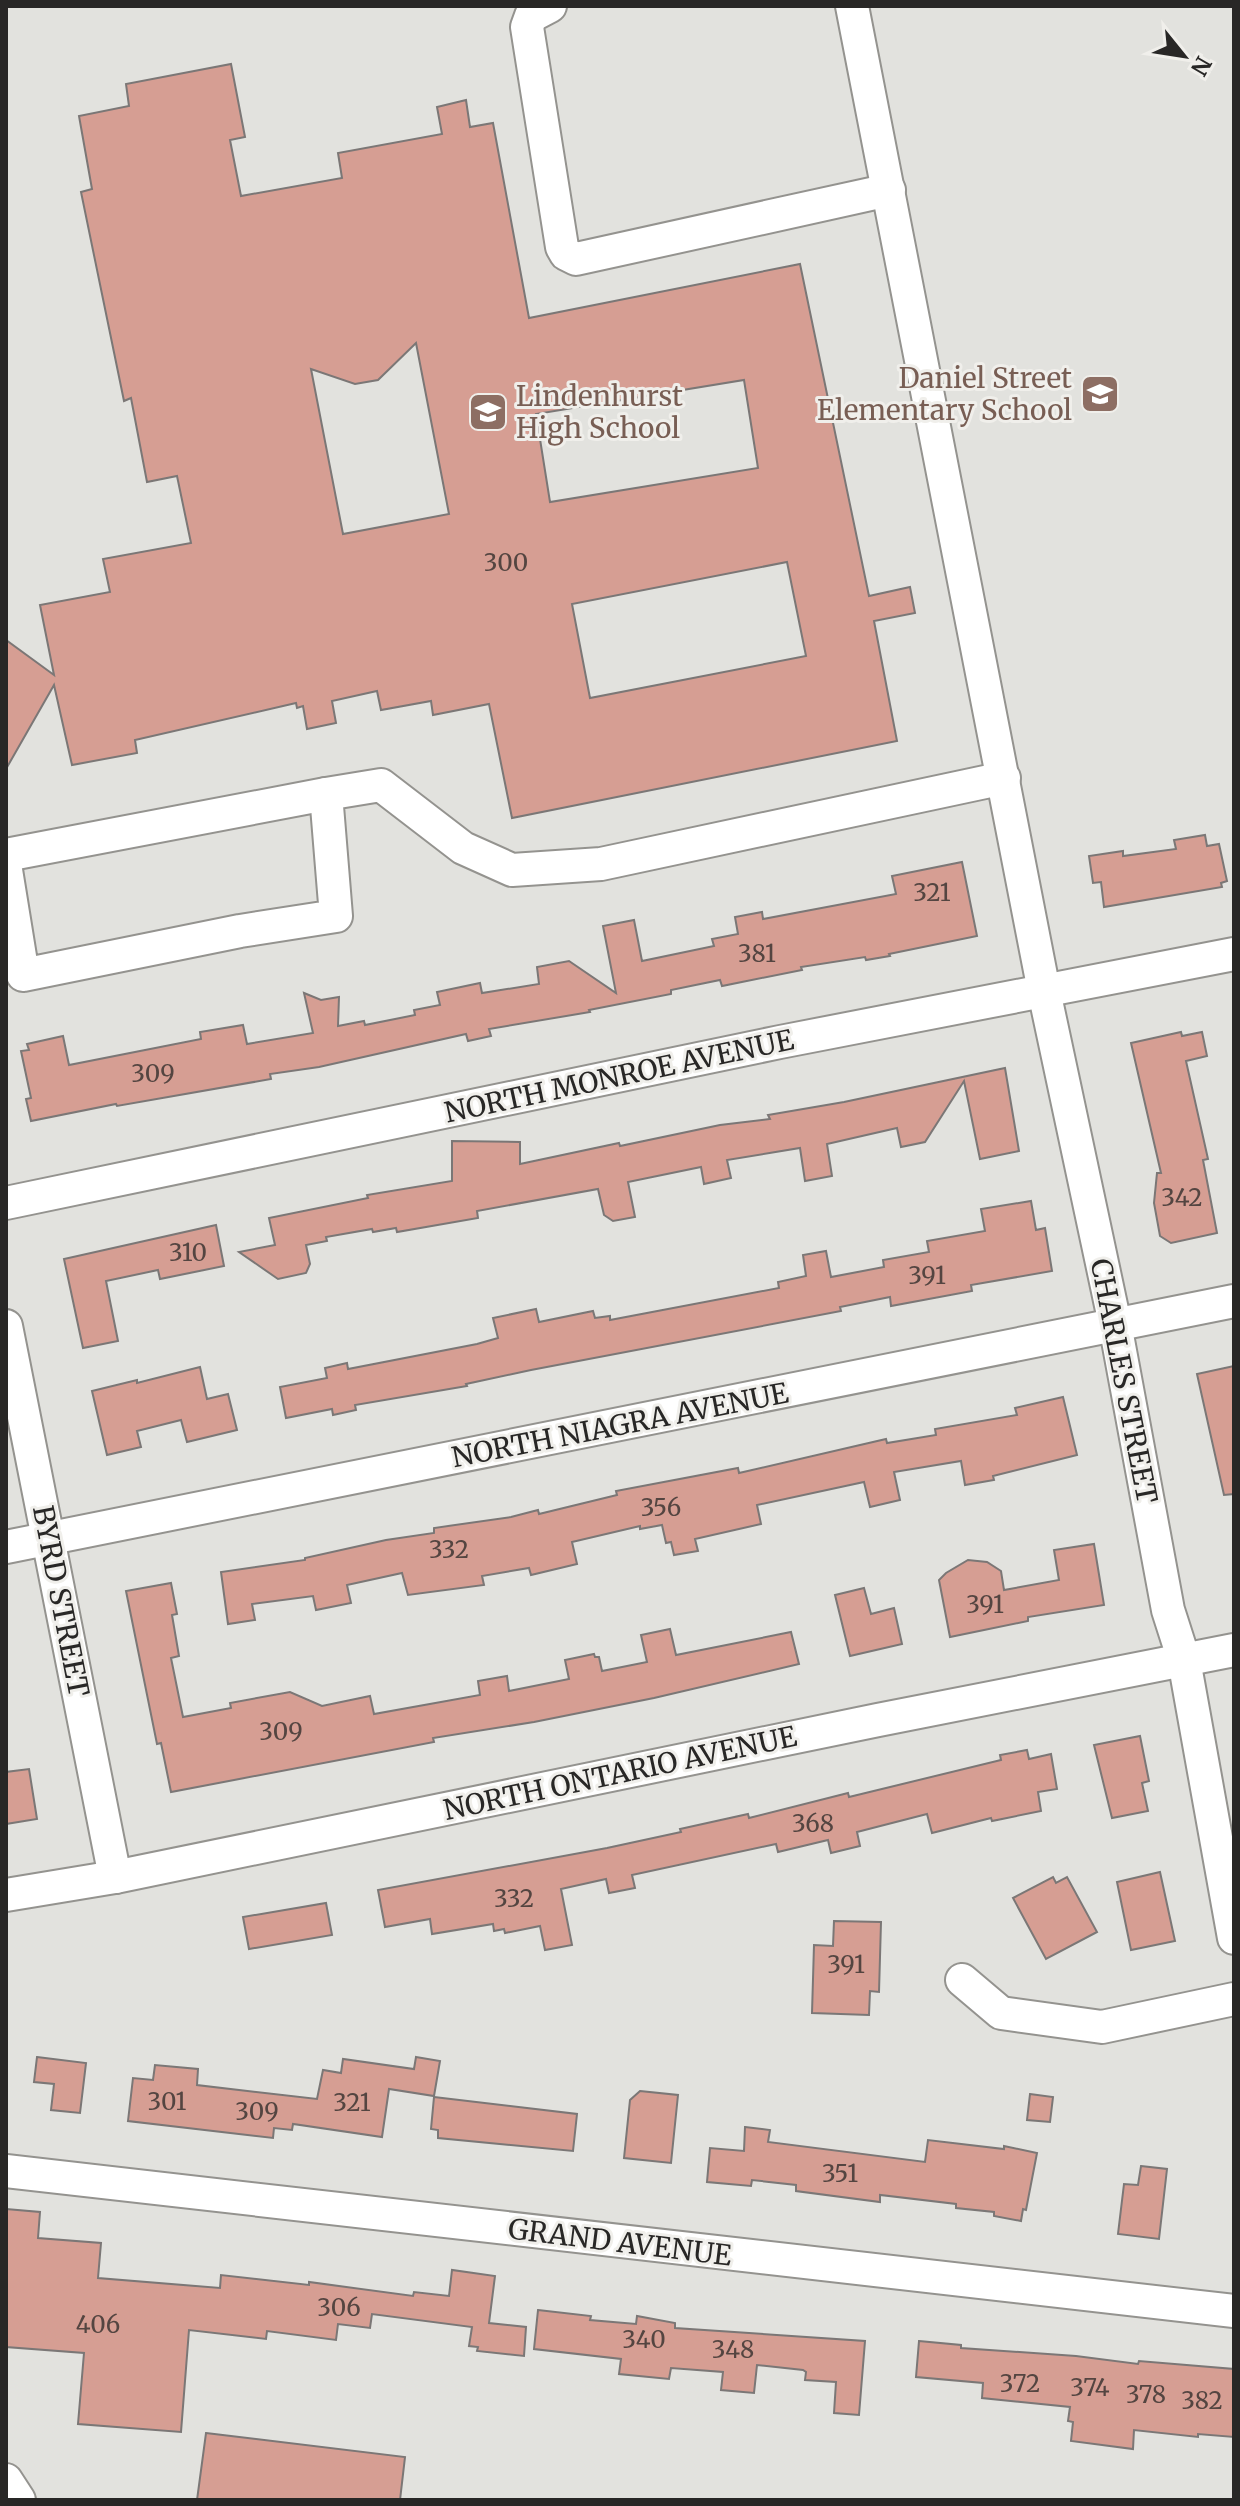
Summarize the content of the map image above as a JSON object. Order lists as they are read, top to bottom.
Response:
{
  "streets": {
    "street": [
      "NORTH MONROE AVENUE",
      "CHARLES STREET",
      "NORTH NIAGRA AVENUE",
      "BYRD STREET",
      "NORTH ONTARIO AVENUE",
      "GRAND AVENUE"
    ]
  },
  "crossings": [
    ["NORTH MONROE AVENUE", "CHARLES STREET"],
    ["CHARLES STREET", "NORTH NIAGRA AVENUE"],
    ["CHARLES STREET", "NORTH ONTARIO AVENUE"],
    ["NORTH NIAGRA AVENUE", "BYRD STREET"],
    ["BYRD STREET", "NORTH ONTARIO AVENUE"]
  ],
  "places": {
    "school or university": ["Daniel Street Elementary School", "Lindenhurst High School"]
  },
  "house_numbers": [
    "300",
    "321",
    "381",
    "309",
    "342",
    "310",
    "391",
    "356",
    "332",
    "391",
    "309",
    "368",
    "332",
    "391",
    "301",
    "321",
    "309",
    "351",
    "306",
    "406",
    "340",
    "348",
    "372",
    "374",
    "378",
    "382"
  ],
  "north": "bottom right"
}
